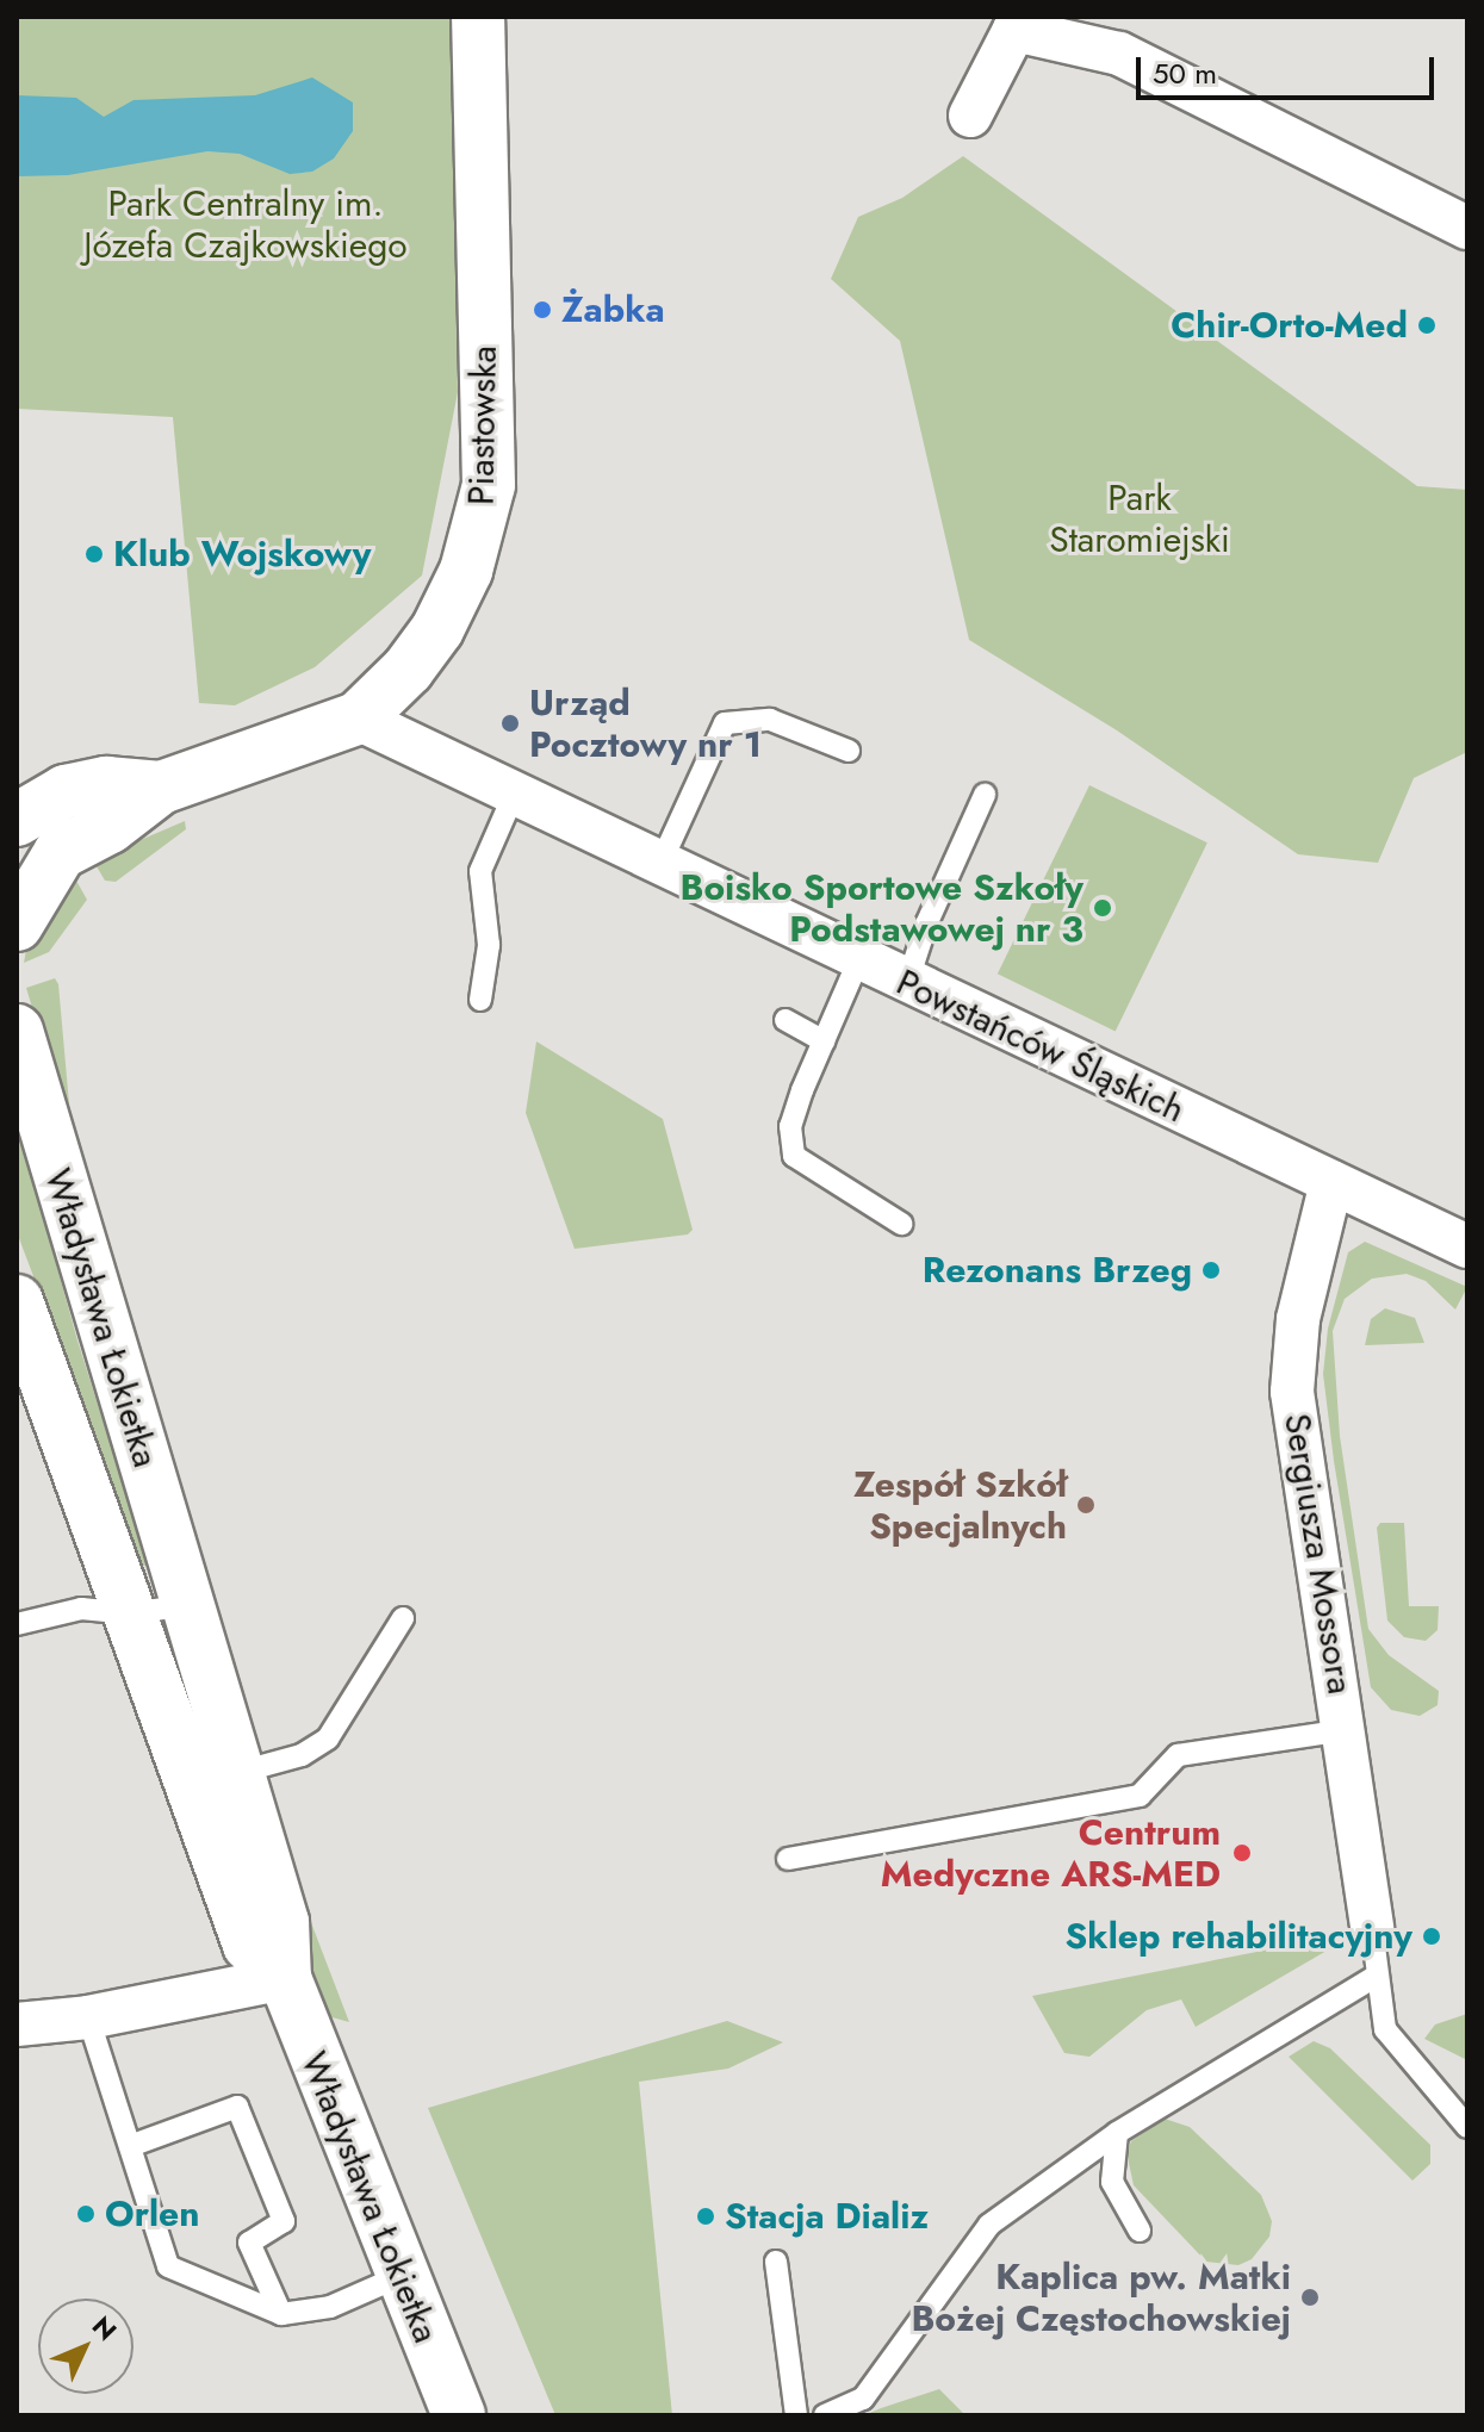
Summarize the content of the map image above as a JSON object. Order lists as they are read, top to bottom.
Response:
{
  "streets": {
    "main road": ["Piastowska", "Władysława Łokietka"],
    "street": ["Powstańców Śląskich", "Sergiusza Mossora"]
  },
  "crossings": [
    ["Piastowska", "Powstańców Śląskich"],
    ["Powstańców Śląskich", "Sergiusza Mossora"]
  ],
  "parks": ["Park Centralny im. Józefa Czajkowskiego", "Park Staromiejski"],
  "places": [
    "Żabka",
    "Chir-Orto-Med",
    "Klub Wojskowy",
    "Urząd Pocztowy nr 1",
    "Boisko Sportowe Szkoły Podstawowej nr 3",
    "Rezonans Brzeg",
    "Zespół Szkół Specjalnych",
    "Centrum Medyczne ARS-MED",
    "Sklep rehabilitacyjny",
    "Orlen",
    "Stacja Dializ",
    "Kaplica pw. Matki Bożej Częstochowskiej"
  ],
  "scale_bar": "50 m",
  "north": "top right"
}
